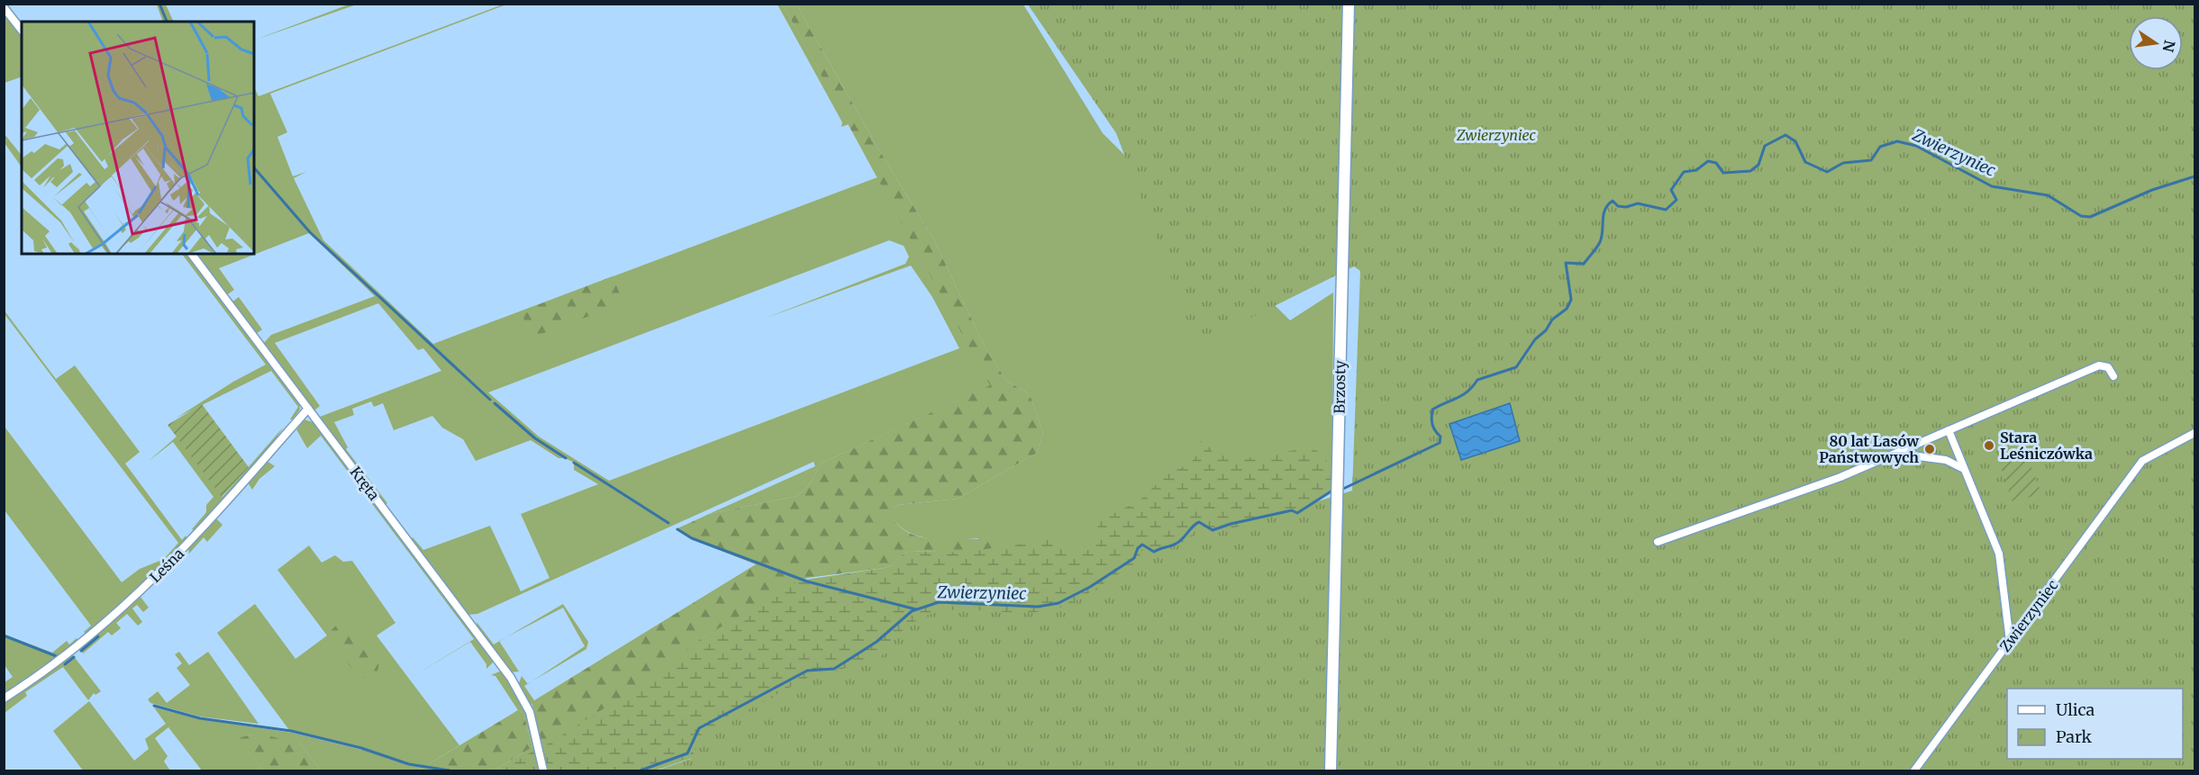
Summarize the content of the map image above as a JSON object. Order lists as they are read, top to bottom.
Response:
{
  "streets": {
    "street": [
      "Brzosty",
      "Kręta",
      "Leśna",
      "Zwierzyniec"
    ]
  },
  "crossings": [
    ["Kręta", "Leśna"]
  ],
  "water": ["Zwierzyniec"],
  "parks": ["Zwierzyniec"],
  "places": ["Stara Leśniczówka", "80 lat Lasów Państwowych"],
  "legend": ["Ulica", "Park"],
  "north": "right"
}
